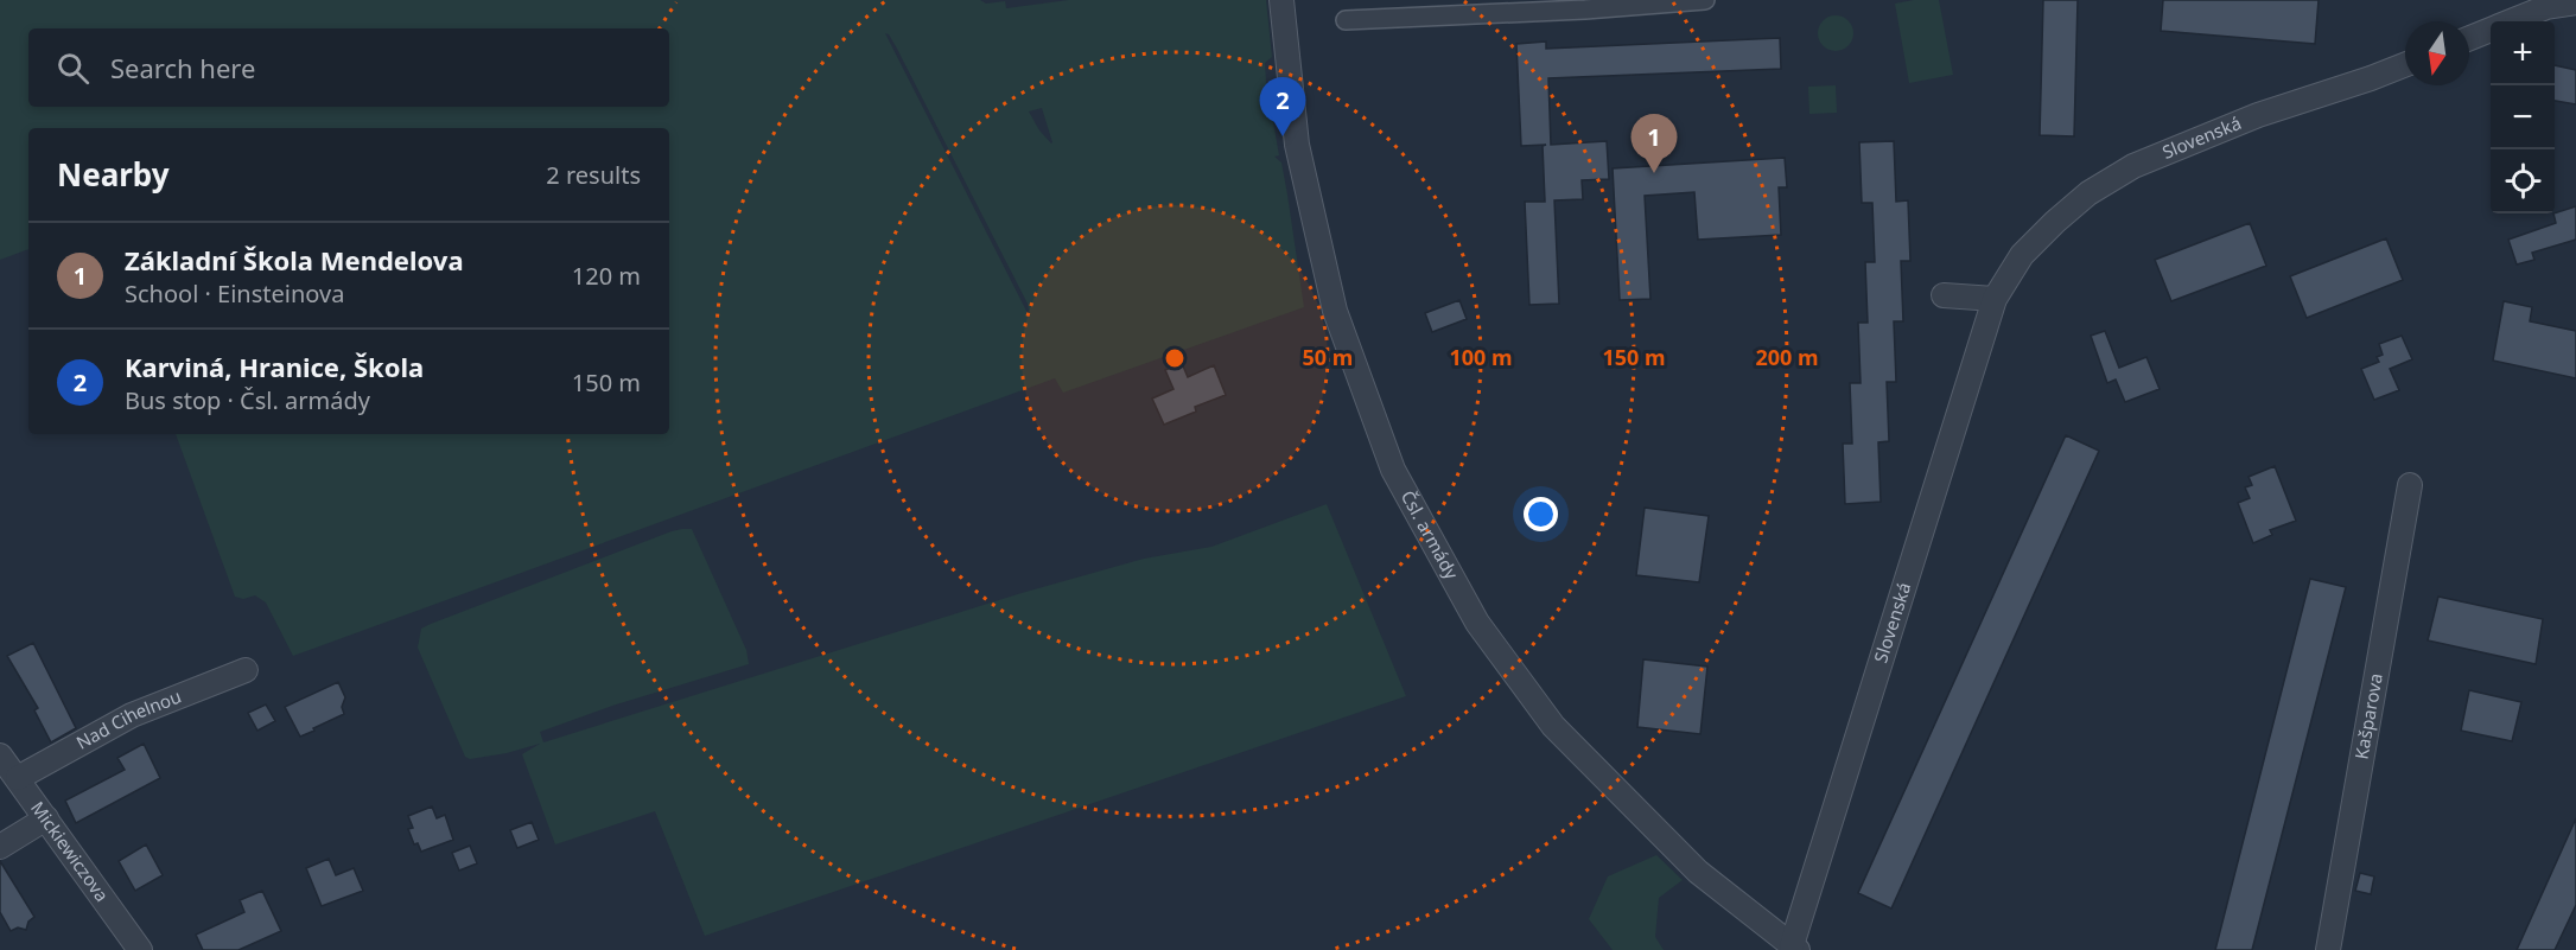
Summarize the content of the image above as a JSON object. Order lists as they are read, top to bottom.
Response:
{
  "streets": {
    "street": [
      "Slovenská",
      "Čsl. armády",
      "Kašparova",
      "Nad Cihelnou",
      "Mickiewiczova"
    ]
  },
  "crossings": [
    ["Slovenská", "Čsl. armády"],
    ["Nad Cihelnou", "Mickiewiczova"]
  ],
  "north": "bottom",
  "page": {
    "map_buttons": ["+", "−"],
    "search": "Search here",
    "pins": ["2", "1"],
    "heading": ["Nearby", "2 results"],
    "list": [
      {
        "mark": "1",
        "name": "Základní Škola Mendelova",
        "note": "School · Einsteinova",
        "value": "120 m"
      },
      {
        "mark": "2",
        "name": "Karviná, Hranice, Škola",
        "note": "Bus stop · Čsl. armády",
        "value": "150 m"
      }
    ]
  },
  "rings": [
    "50 m",
    "100 m",
    "150 m",
    "200 m"
  ]
}
